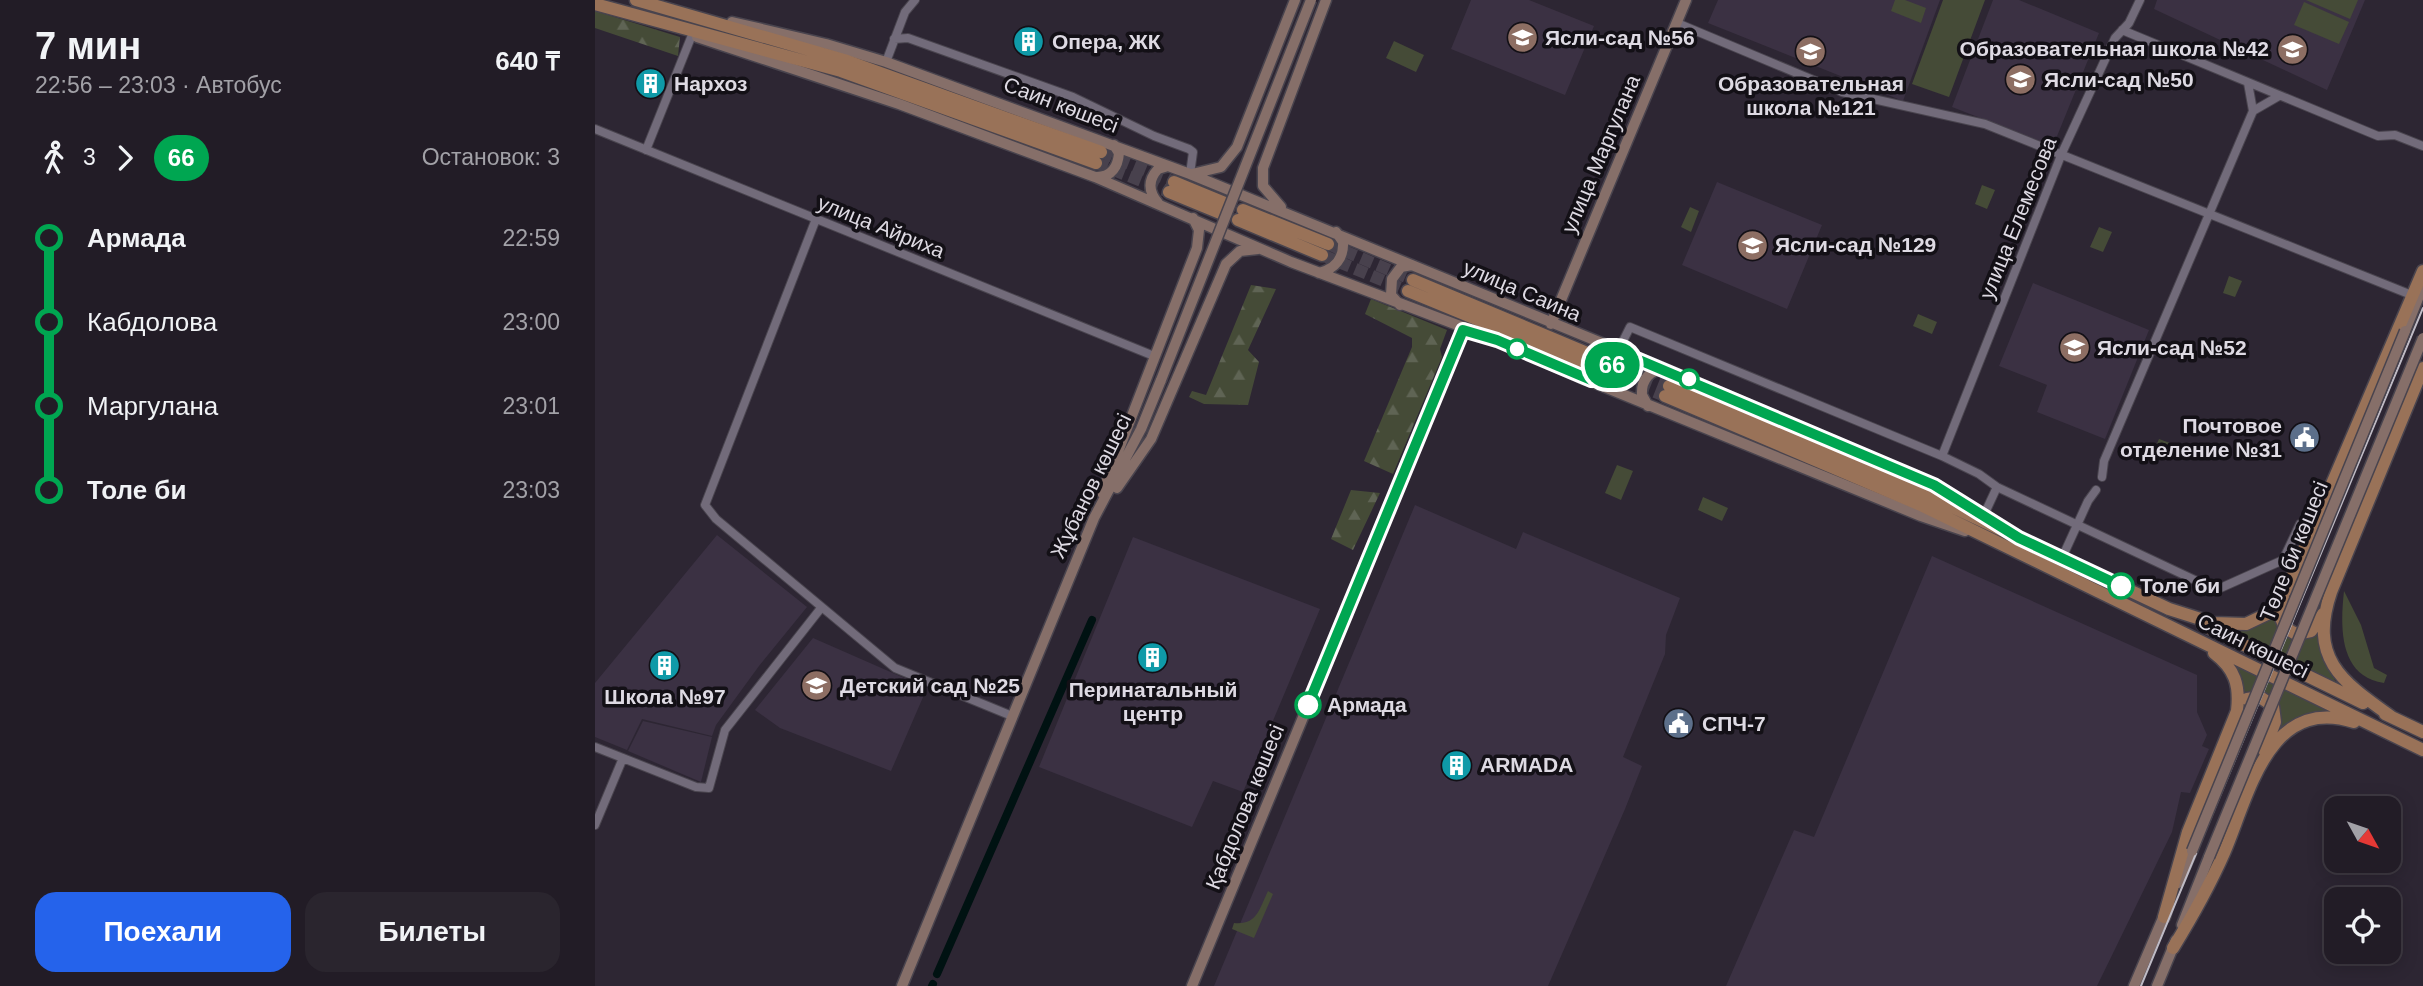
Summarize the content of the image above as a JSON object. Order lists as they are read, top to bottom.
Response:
{
  "streets": {
    "main road": [
      "Саин көшесі",
      "улица Маргулана",
      "улица Саина",
      "Жұбанов көшесі",
      "Төле би көшесі",
      "Қабдолова көшесі"
    ],
    "street": ["улица Елемесова", "улица Айриха"]
  },
  "crossings": [
    ["Саин көшесі", "улица Саина"],
    ["Саин көшесі", "Қабдолова көшесі"],
    ["улица Маргулана", "улица Саина"]
  ],
  "places": {
    "school or university": [
      "Ясли-сад №56",
      "Образовательная школа №42",
      "Образовательная школа №121",
      "Ясли-сад №50",
      "Ясли-сад №129",
      "Ясли-сад №52",
      "Детский сад №25"
    ],
    "building": [
      "Опера, ЖК",
      "Нархоз",
      "Перинатальный центр",
      "Школа №97",
      "ARMADA"
    ],
    "public building": ["Почтовое отделение №31", "СПЧ-7"],
    "other": ["Толе би", "Армада"]
  },
  "lines": ["bus line 66"],
  "north": "bottom right",
  "page": {
    "heading": ["7 мин", "22:56 – 23:03 · Автобус", "640 ₸"],
    "on_map": "66",
    "legs": ["3", "66", "Остановок: 3"],
    "list": [
      {
        "name": "Армада",
        "value": "22:59"
      },
      {
        "name": "Кабдолова",
        "value": "23:00"
      },
      {
        "name": "Маргулана",
        "value": "23:01"
      },
      {
        "name": "Толе би",
        "value": "23:03"
      }
    ],
    "buttons": ["Поехали", "Билеты"]
  }
}
